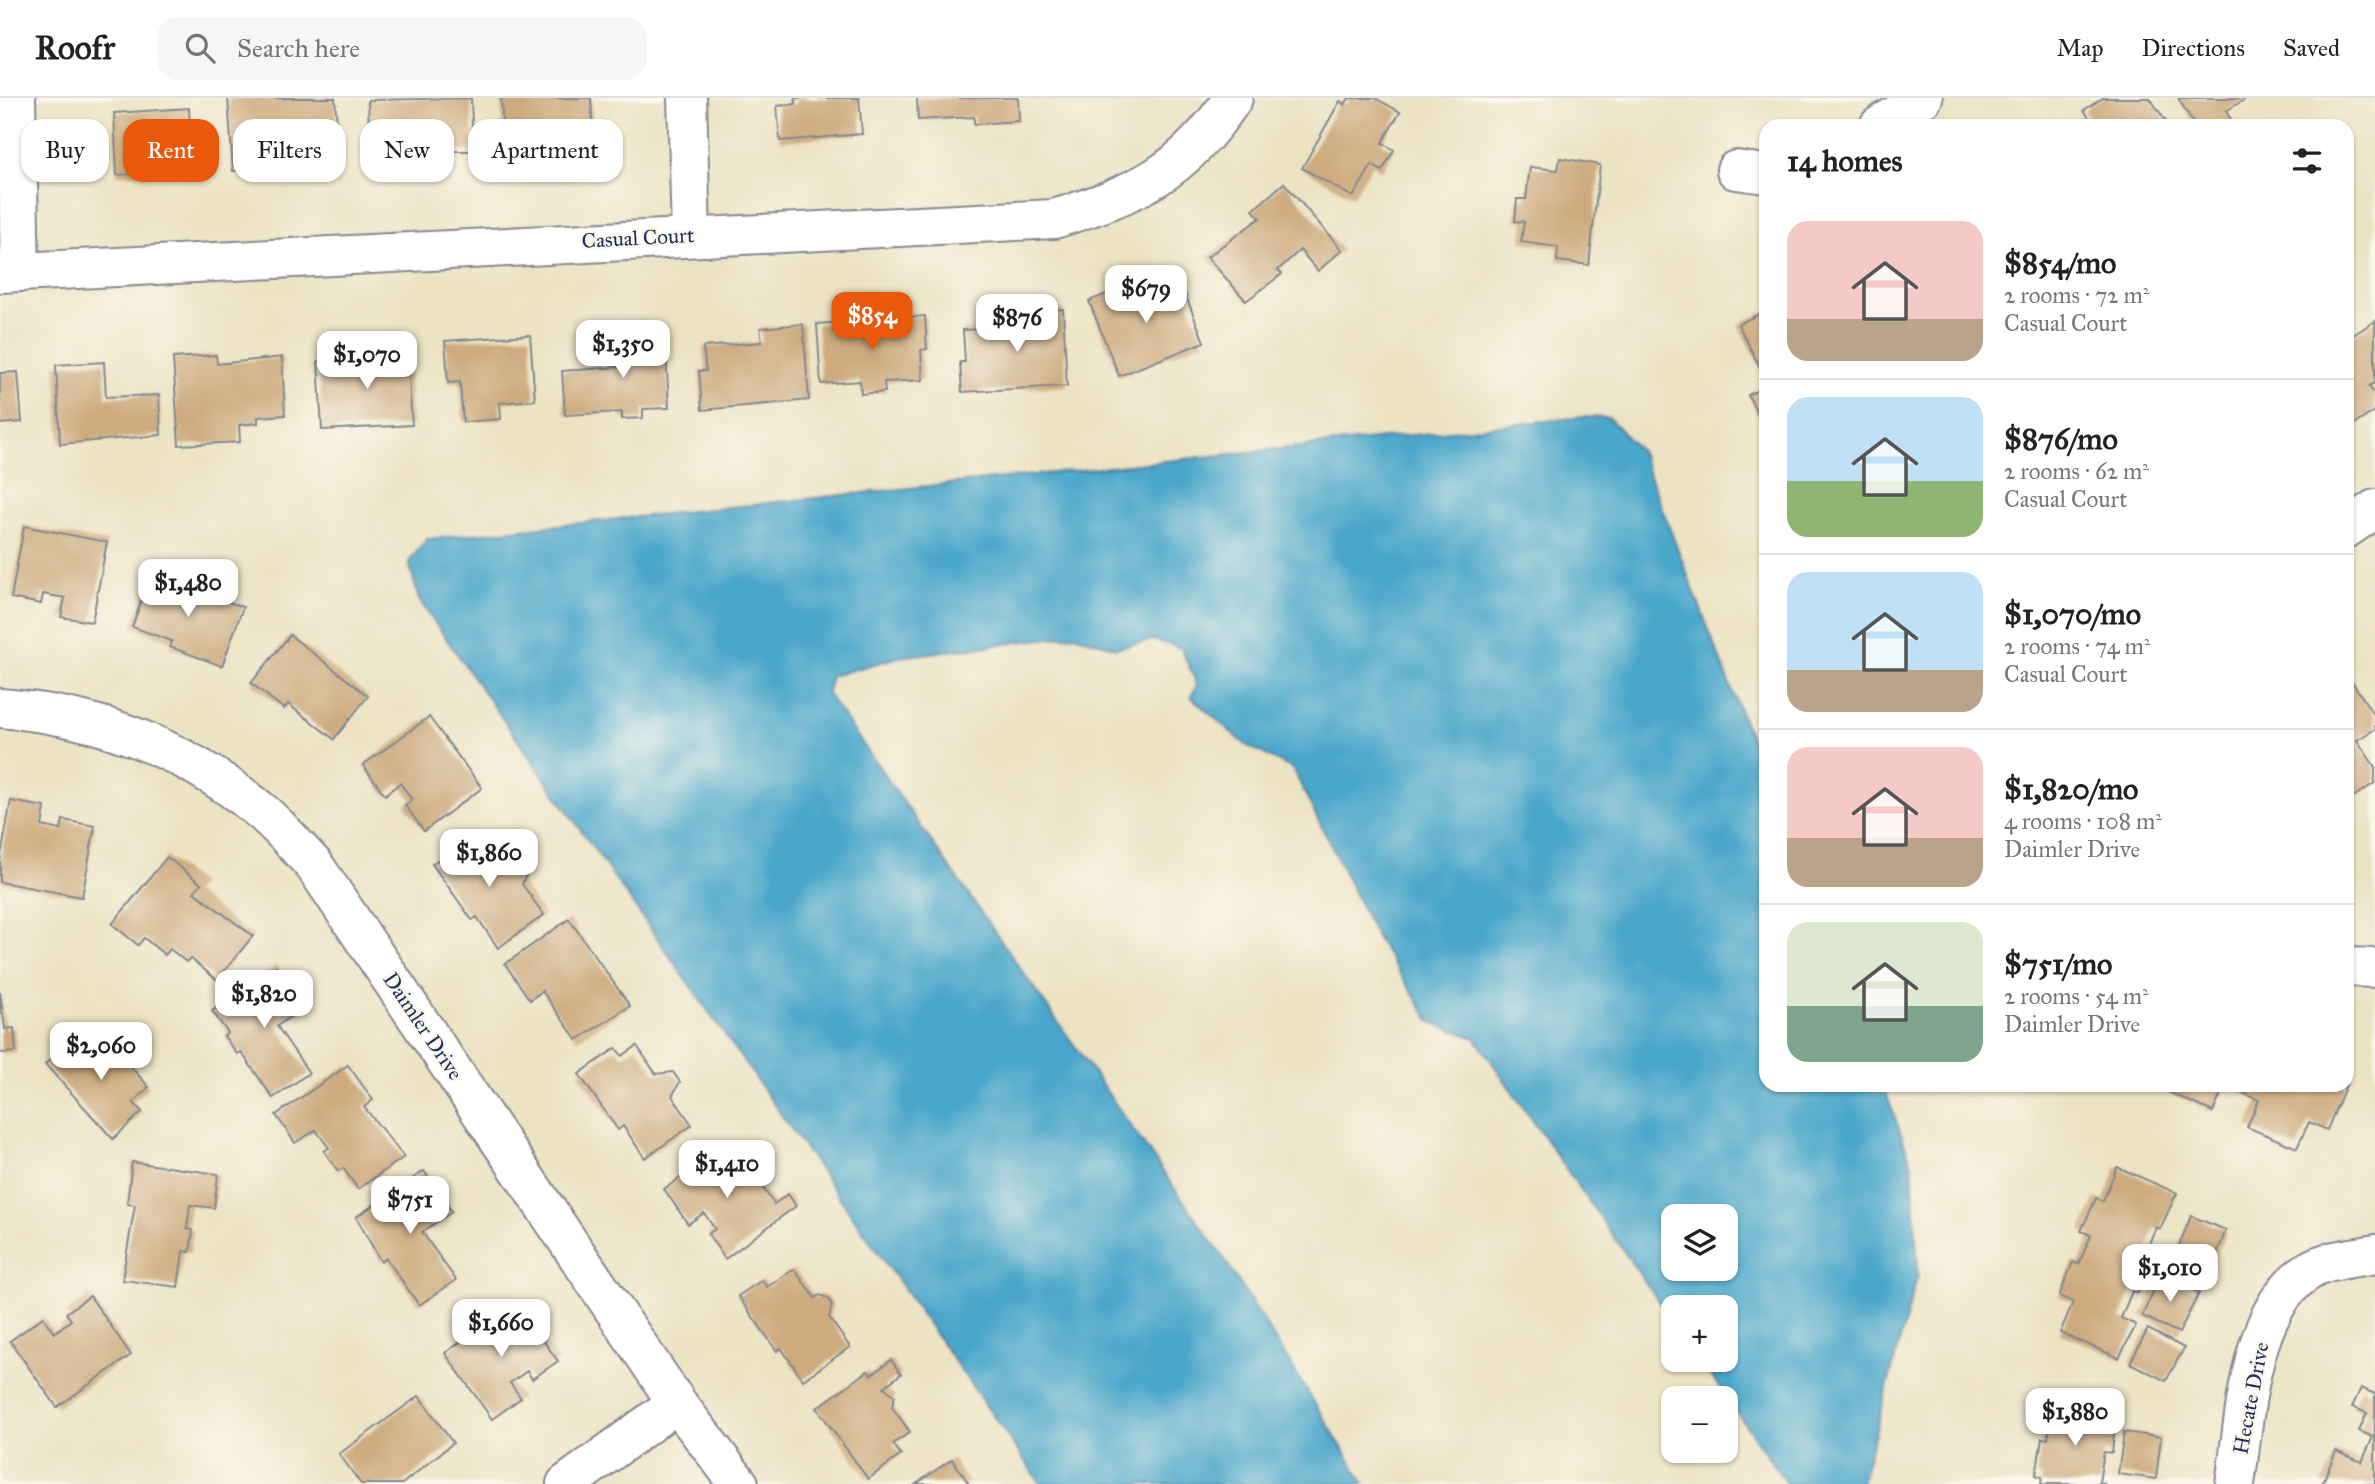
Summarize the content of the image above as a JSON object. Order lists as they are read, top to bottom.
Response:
{
  "streets": {
    "street": ["Casual Court", "Daimler Drive", "Hecate Drive"]
  },
  "page": {
    "header": "Roofr",
    "search": "Search here",
    "nav": ["Map", "Directions", "Saved"],
    "chip": [
      "Buy",
      "Rent",
      "Filters",
      "New",
      "Apartment"
    ],
    "heading": "14 homes",
    "list": [
      {
        "name": "$854/mo",
        "note": "2 rooms · 72 m² · Casual Court"
      },
      {
        "name": "$876/mo",
        "note": "2 rooms · 62 m² · Casual Court"
      },
      {
        "name": "$1,070/mo",
        "note": "2 rooms · 74 m² · Casual Court"
      },
      {
        "name": "$1,820/mo",
        "note": "4 rooms · 108 m² · Daimler Drive"
      },
      {
        "name": "$751/mo",
        "note": "2 rooms · 54 m² · Daimler Drive"
      }
    ],
    "price": [
      "$679",
      "$854",
      "$876",
      "$1,350",
      "$1,070",
      "$1,480",
      "$1,860",
      "$1,820",
      "$2,060",
      "$1,410",
      "$751",
      "$1,010",
      "$1,660",
      "$1,880"
    ],
    "map_buttons": ["+", "−"]
  }
}
